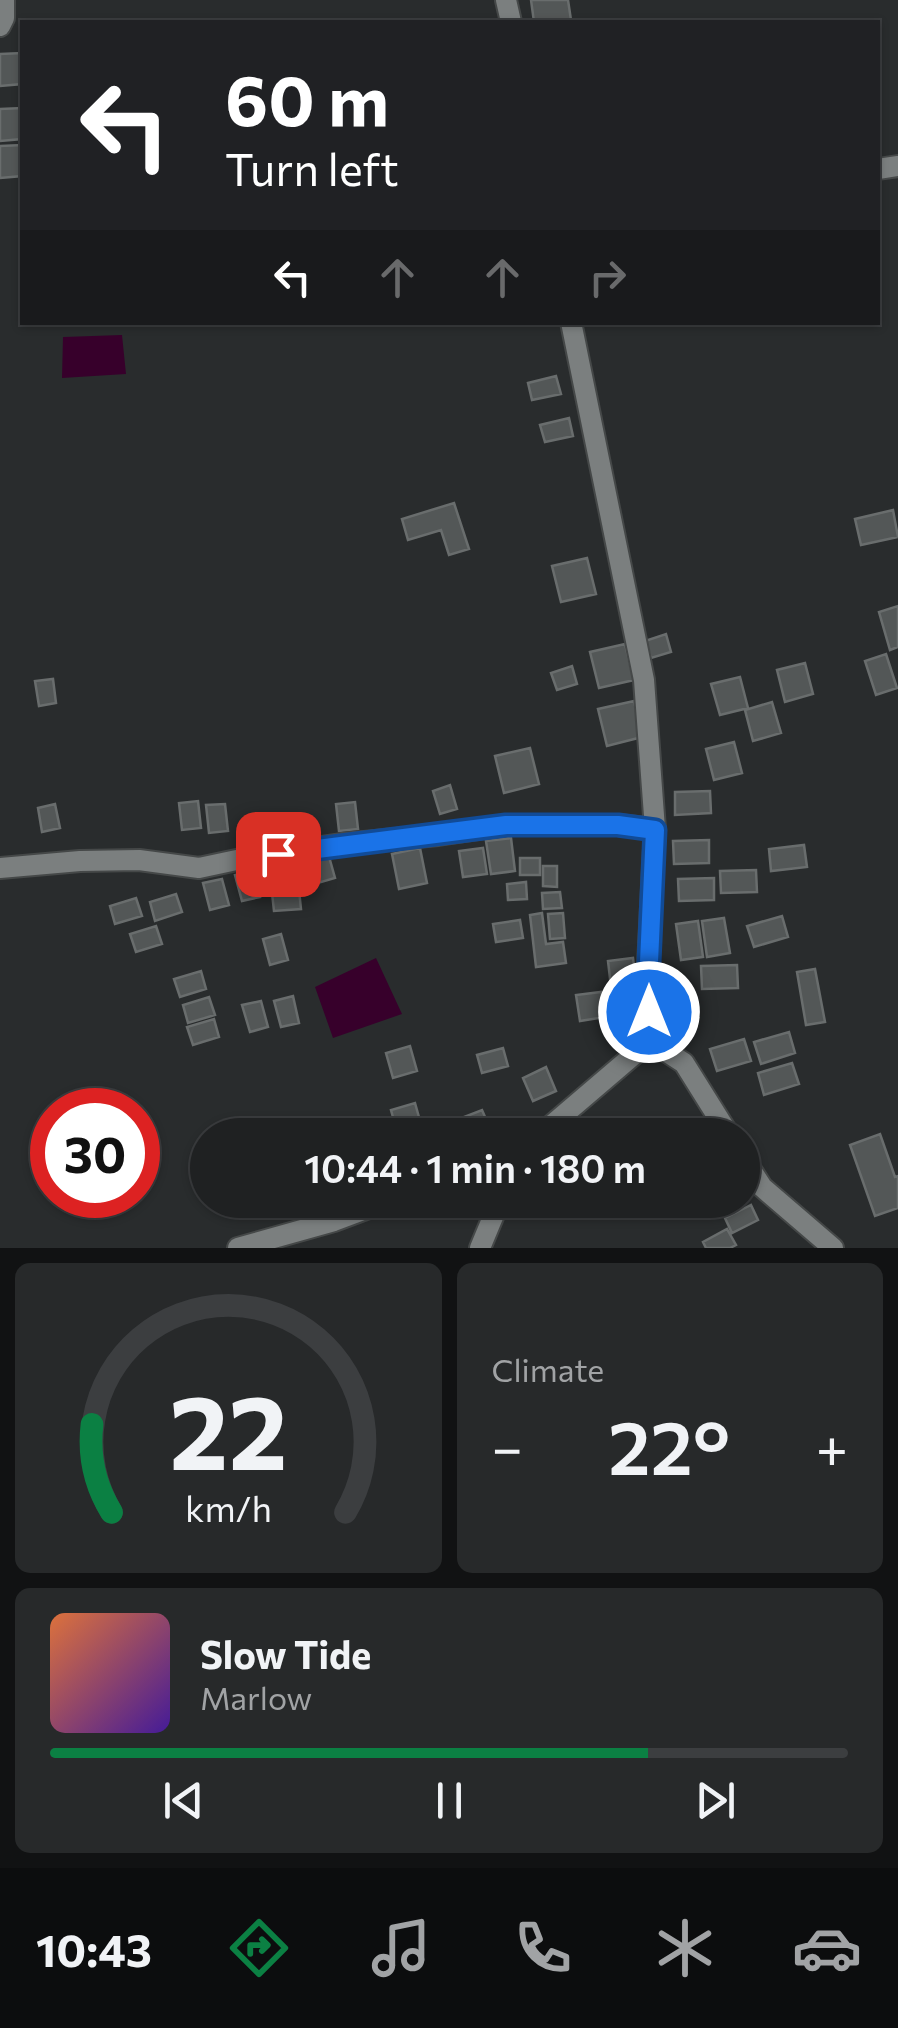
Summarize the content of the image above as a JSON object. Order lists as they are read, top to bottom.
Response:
{
  "page": {
    "turn": ["60 m", "Turn left"],
    "limit": "30",
    "trip": "10:44 · 1 min · 180 m",
    "tile": "Climate",
    "heat": ["−", "22°", "+"],
    "song": ["Slow Tide", "Marlow"],
    "tabs": "10:43",
    "gauge": ["22", "km/h"]
  }
}
